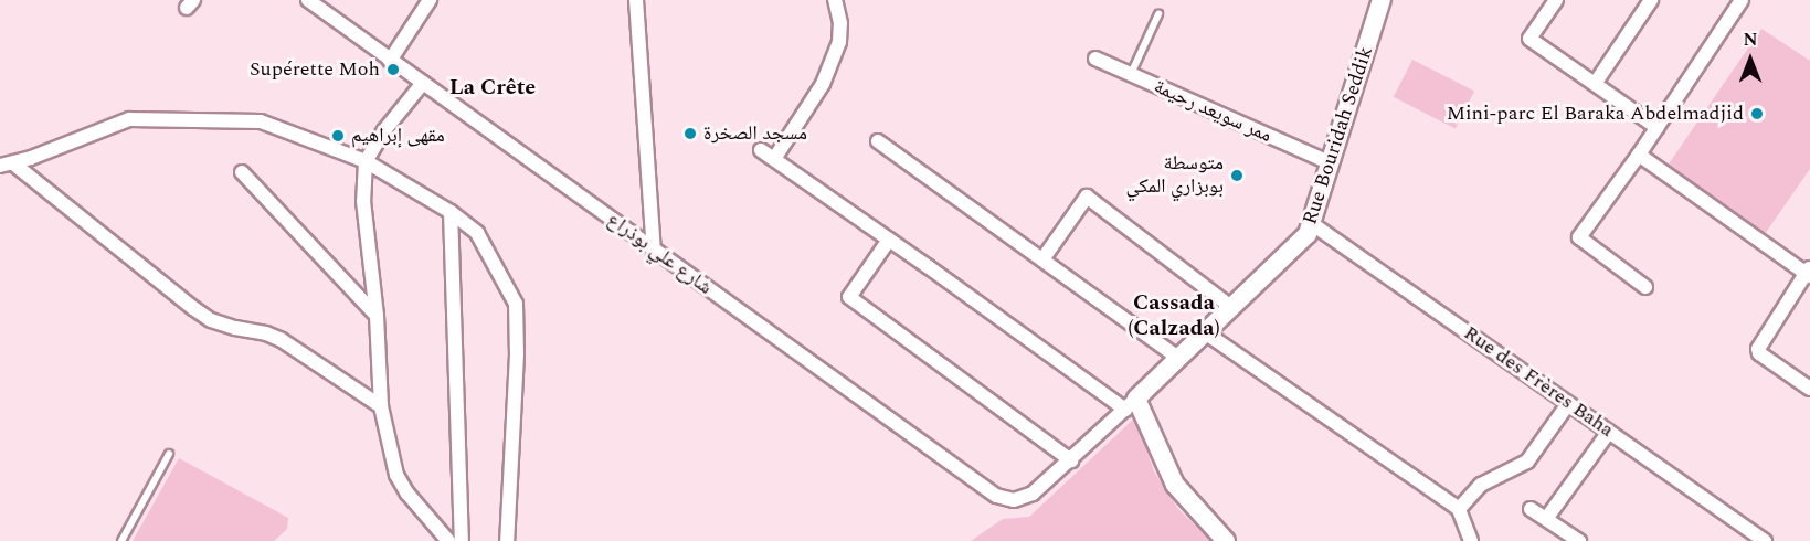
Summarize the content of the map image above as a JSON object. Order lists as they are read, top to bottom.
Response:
{
  "streets": {
    "main road": ["Rue Bouridah Seddik"],
    "street": ["ممر سويعد رحيمة", "شارع علي بوذراع", "Rue des Frères Baha"]
  },
  "crossings": [
    ["ممر سويعد رحيمة", "Rue Bouridah Seddik"],
    ["Rue Bouridah Seddik", "شارع علي بوذراع"],
    ["Rue Bouridah Seddik", "Rue des Frères Baha"]
  ],
  "districts": ["La Crête", "Cassada (Calzada)"],
  "places": [
    "Supérette Moh",
    "Mini-parc El Baraka Abdelmadjid",
    "مسجد الصخرة",
    "مقهى إبراهيم",
    "متوسطة بوبزاري المكي"
  ],
  "north": "top"
}
